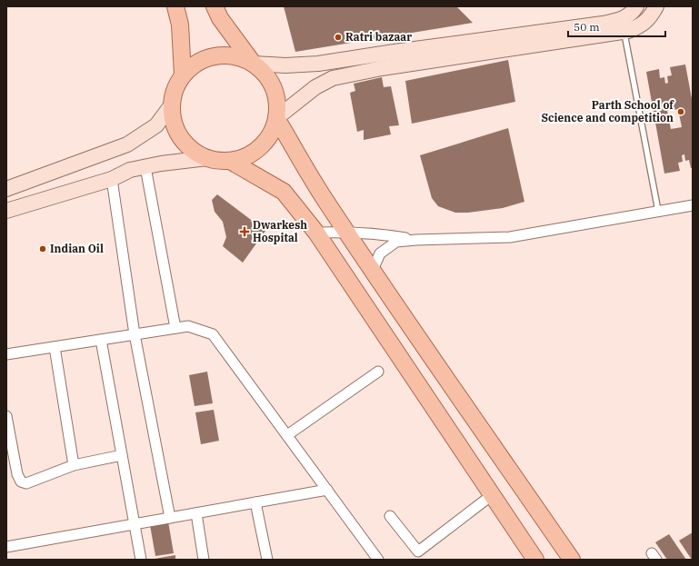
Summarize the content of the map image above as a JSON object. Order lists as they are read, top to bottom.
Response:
{
  "places": {
    "other": ["Ratri bazaar", "Parth School of Science and competition", "Indian Oil"],
    "health": ["Dwarkesh Hospital"]
  },
  "scale_bar": "50 m"
}
